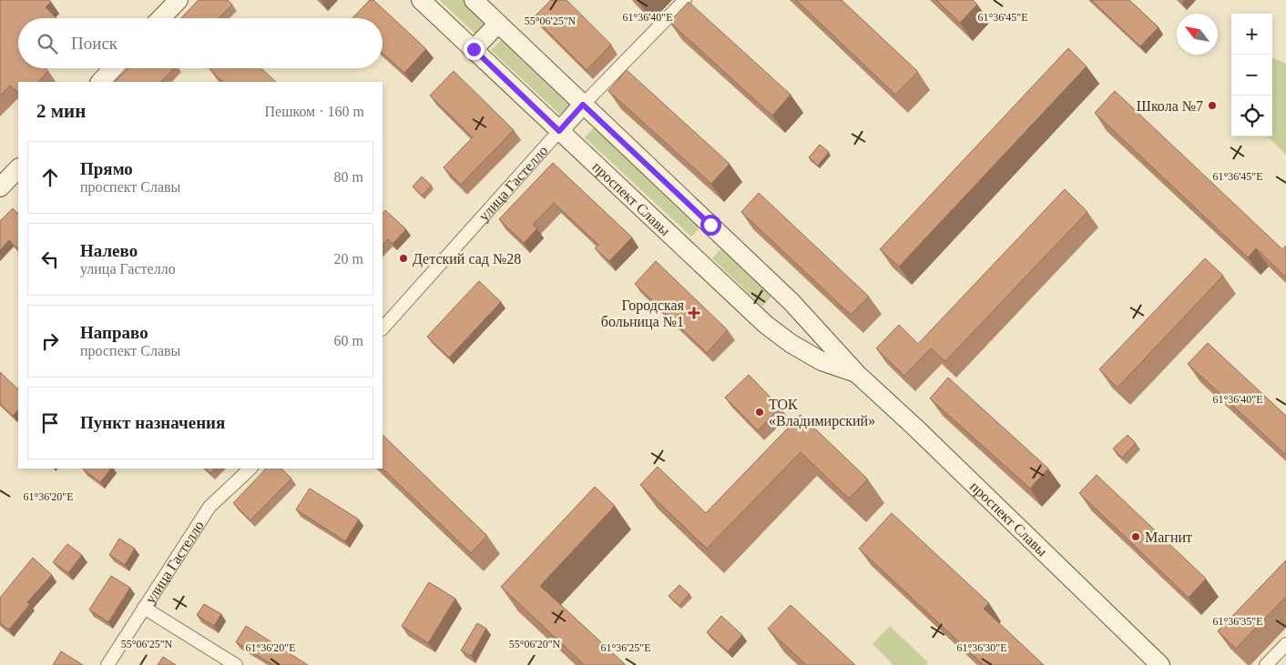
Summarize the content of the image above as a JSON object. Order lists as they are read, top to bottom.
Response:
{
  "streets": {
    "main road": ["улица Гастелло", "проспект Славы"]
  },
  "crossings": [
    ["улица Гастелло", "проспект Славы"]
  ],
  "places": {
    "other": [
      "Школа №7",
      "Детский сад №28",
      "ТОК «Владимирский»",
      "Магнит"
    ],
    "health": ["Городская больница №1"]
  },
  "north": "top left",
  "page": {
    "map_buttons": ["+", "−"],
    "search": "Поиск",
    "heading": ["2 мин", "Пешком · 160 m"],
    "list": [
      ["Прямо", "проспект Славы", "80 m"],
      ["Налево", "улица Гастелло", "20 m"],
      ["Направо", "проспект Славы", "60 m"],
      "Пункт назначения"
    ]
  },
  "coordinates": [
    "61°36'40\"E",
    "61°36'45\"E",
    "55°06'25\"N",
    "61°36'20\"E",
    "61°36'35\"E",
    "55°06'20\"N",
    "61°36'25\"E",
    "61°36'30\"E"
  ]
}
